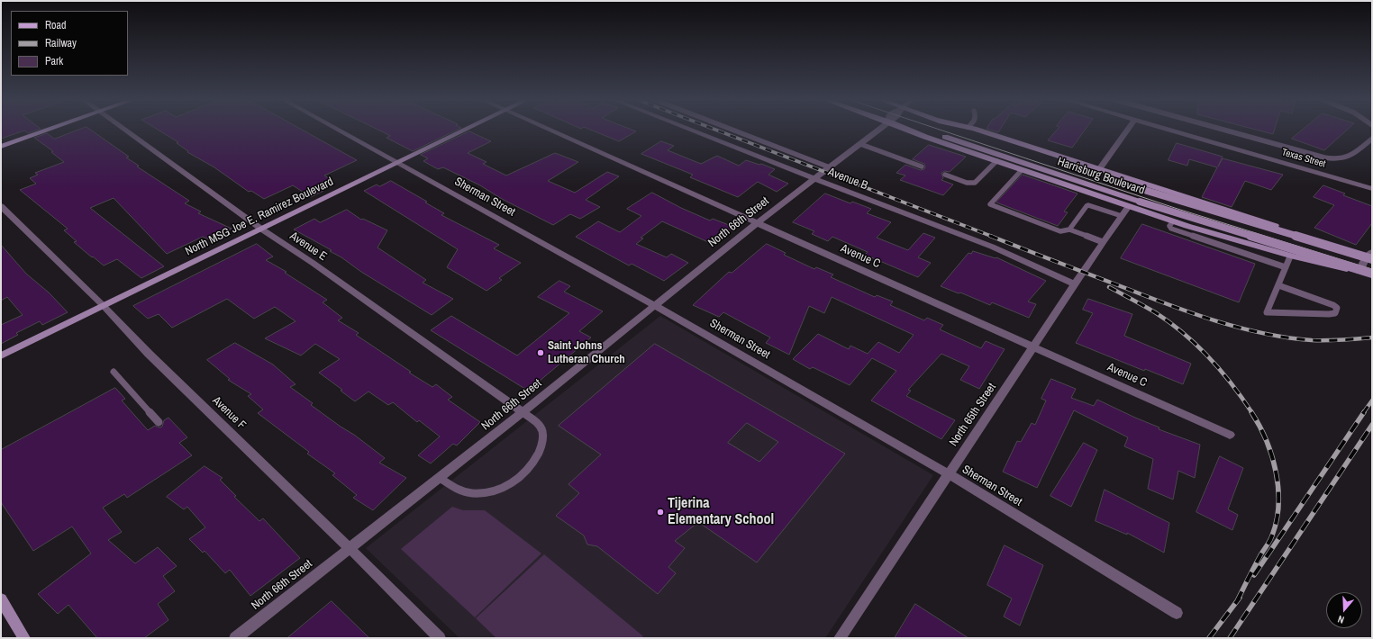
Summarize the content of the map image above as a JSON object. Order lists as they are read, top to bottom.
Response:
{
  "streets": {
    "main road": ["Harrisburg Boulevard", "North MSG Joe E. Ramirez Boulevard"],
    "street": [
      "Texas Street",
      "Avenue B",
      "Sherman Street",
      "North 66th Street",
      "Avenue E",
      "Avenue C",
      "Avenue F",
      "North 65th Street"
    ]
  },
  "crossings": [
    ["Avenue B", "North 66th Street"],
    ["Avenue B", "North 65th Street"],
    ["Sherman Street", "North MSG Joe E. Ramirez Boulevard"],
    ["Sherman Street", "North 66th Street"],
    ["Sherman Street", "North 65th Street"],
    ["North MSG Joe E. Ramirez Boulevard", "Avenue E"],
    ["North MSG Joe E. Ramirez Boulevard", "Avenue F"],
    ["North 66th Street", "Avenue E"],
    ["North 66th Street", "Avenue C"],
    ["North 66th Street", "Avenue F"],
    ["Avenue C", "North 65th Street"]
  ],
  "places": ["Saint Johns Lutheran Church", "Tijerina Elementary School"],
  "legend": ["Road", "Railway", "Park"],
  "north": "bottom"
}
